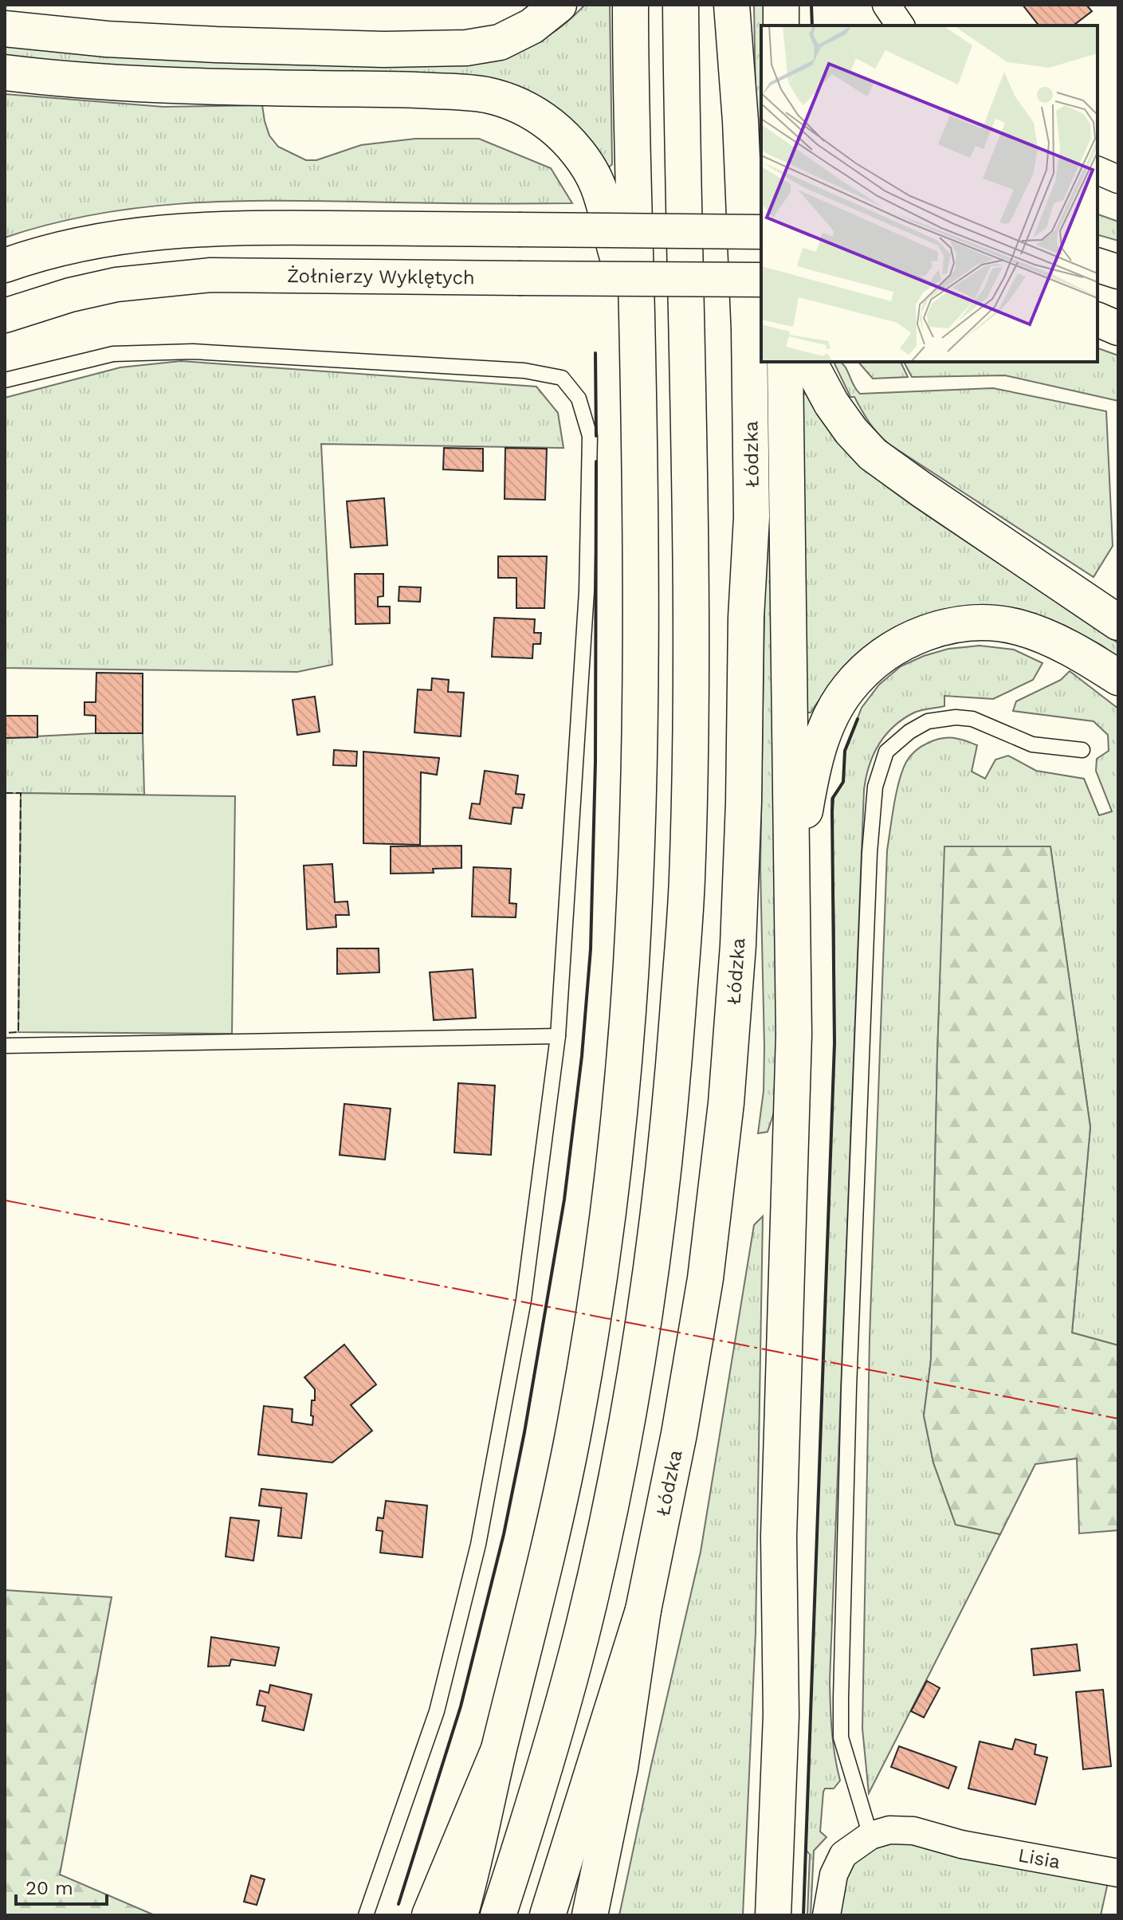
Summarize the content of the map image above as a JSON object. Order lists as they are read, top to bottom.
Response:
{
  "streets": {
    "main road": ["Łódzka"],
    "street": ["Żołnierzy Wyklętych", "Lisia"]
  },
  "scale_bar": "20 m"
}
